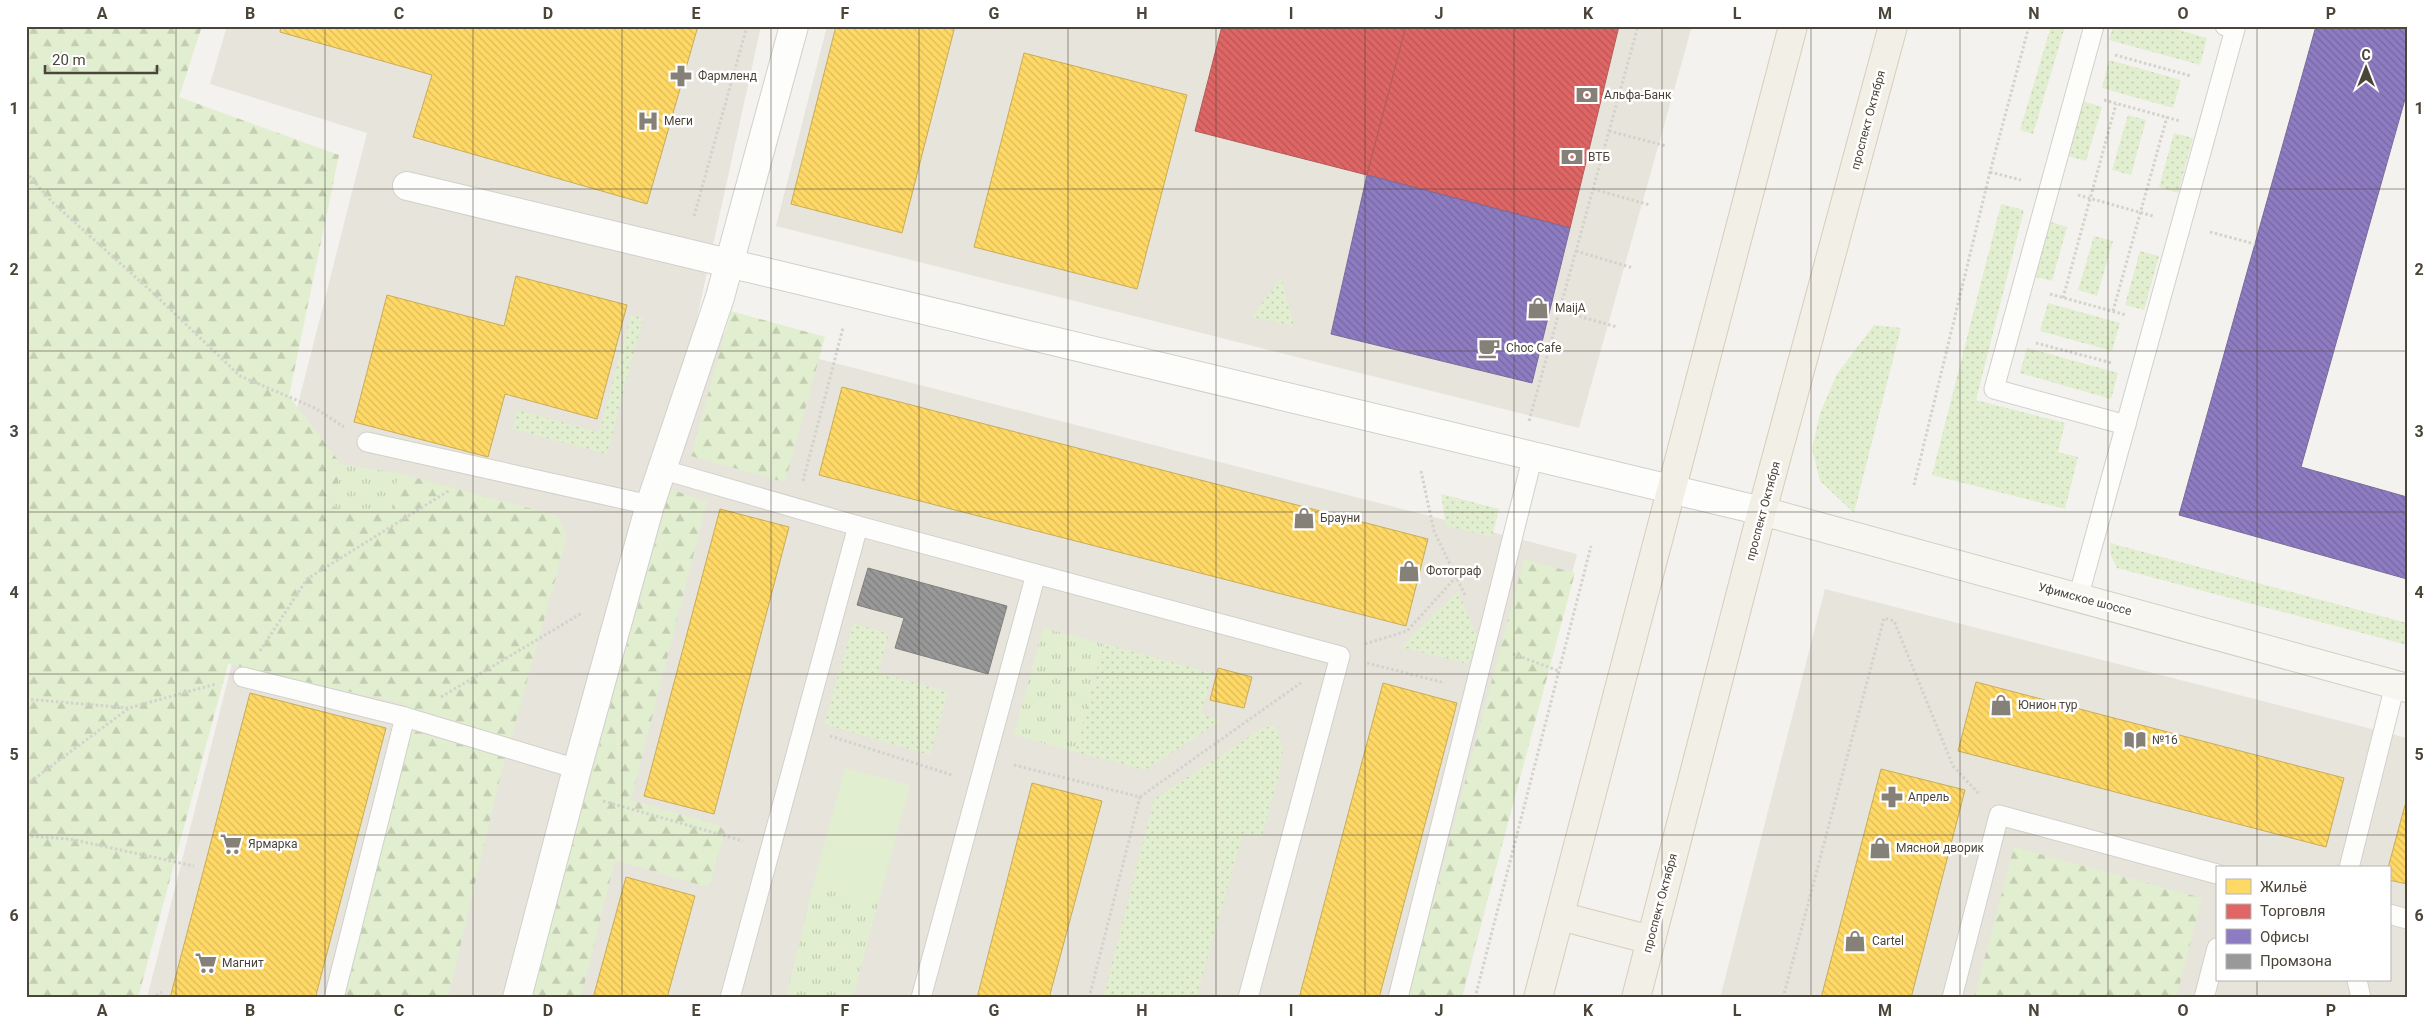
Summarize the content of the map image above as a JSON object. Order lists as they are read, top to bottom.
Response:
{
  "streets": {
    "main road": ["проспект Октября", "Уфимское шоссе"]
  },
  "crossings": [
    ["проспект Октября", "Уфимское шоссе"]
  ],
  "places": {
    "pharmacy": ["Фармленд", "Апрель"],
    "bank": ["Альфа-Банк", "ВТБ"],
    "hospital": ["Меги"],
    "shop": [
      "MaijA",
      "Брауни",
      "Фотограф",
      "Юнион тур",
      "Мясной дворик",
      "Cartel"
    ],
    "cafe": ["Choc Cafe"],
    "library": ["№16"],
    "supermarket": ["Ярмарка", "Магнит"]
  },
  "legend": [
    "Жильё",
    "Торговля",
    "Офисы",
    "Промзона"
  ],
  "scale_bar": "20 m",
  "north": "top",
  "grid": {
    "columns": [
      "A",
      "B",
      "C",
      "D",
      "E",
      "F",
      "G",
      "H",
      "I",
      "J",
      "K",
      "L",
      "M",
      "N",
      "O",
      "P"
    ],
    "rows": [
      "1",
      "2",
      "3",
      "4",
      "5",
      "6"
    ]
  }
}
